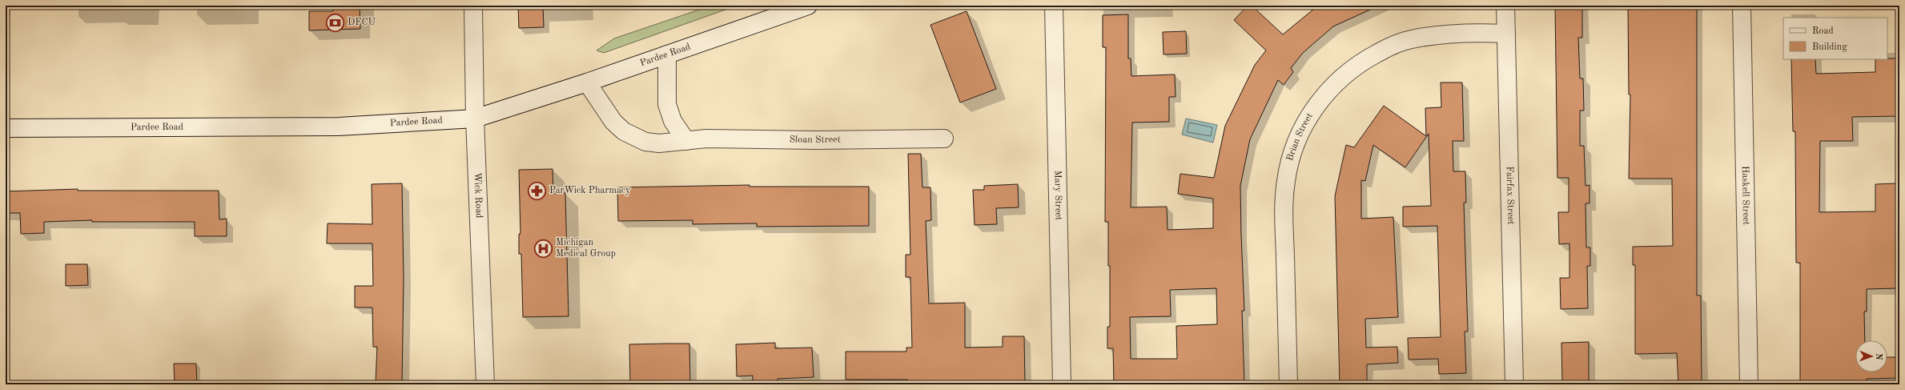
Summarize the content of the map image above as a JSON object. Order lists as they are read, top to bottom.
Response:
{
  "streets": {
    "street": [
      "Pardee Road",
      "Brian Street",
      "Sloan Street",
      "Mary Street",
      "Fairfax Street",
      "Wick Road",
      "Haskell Street"
    ]
  },
  "crossings": [
    ["Pardee Road", "Sloan Street"],
    ["Pardee Road", "Wick Road"],
    ["Brian Street", "Fairfax Street"]
  ],
  "places": {
    "bank": ["DFCU"],
    "pharmacy": ["ParWick Pharmacy"],
    "hospital": ["Michigan Medical Group"]
  },
  "legend": ["Road", "Building"],
  "north": "right"
}
